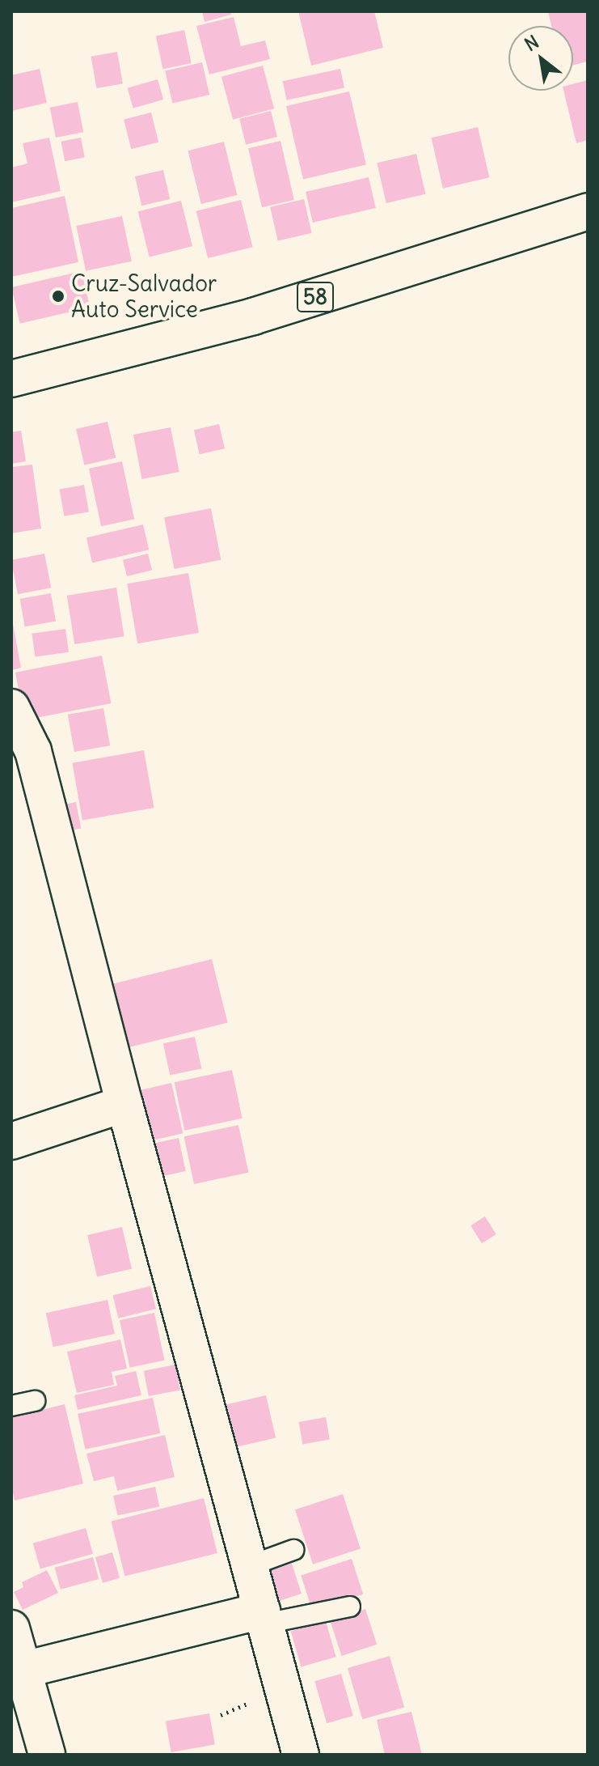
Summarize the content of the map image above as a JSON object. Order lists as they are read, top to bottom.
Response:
{
  "streets": {
    "main road": ["58"]
  },
  "places": ["Cruz-Salvador Auto Service"],
  "north": "top left"
}
